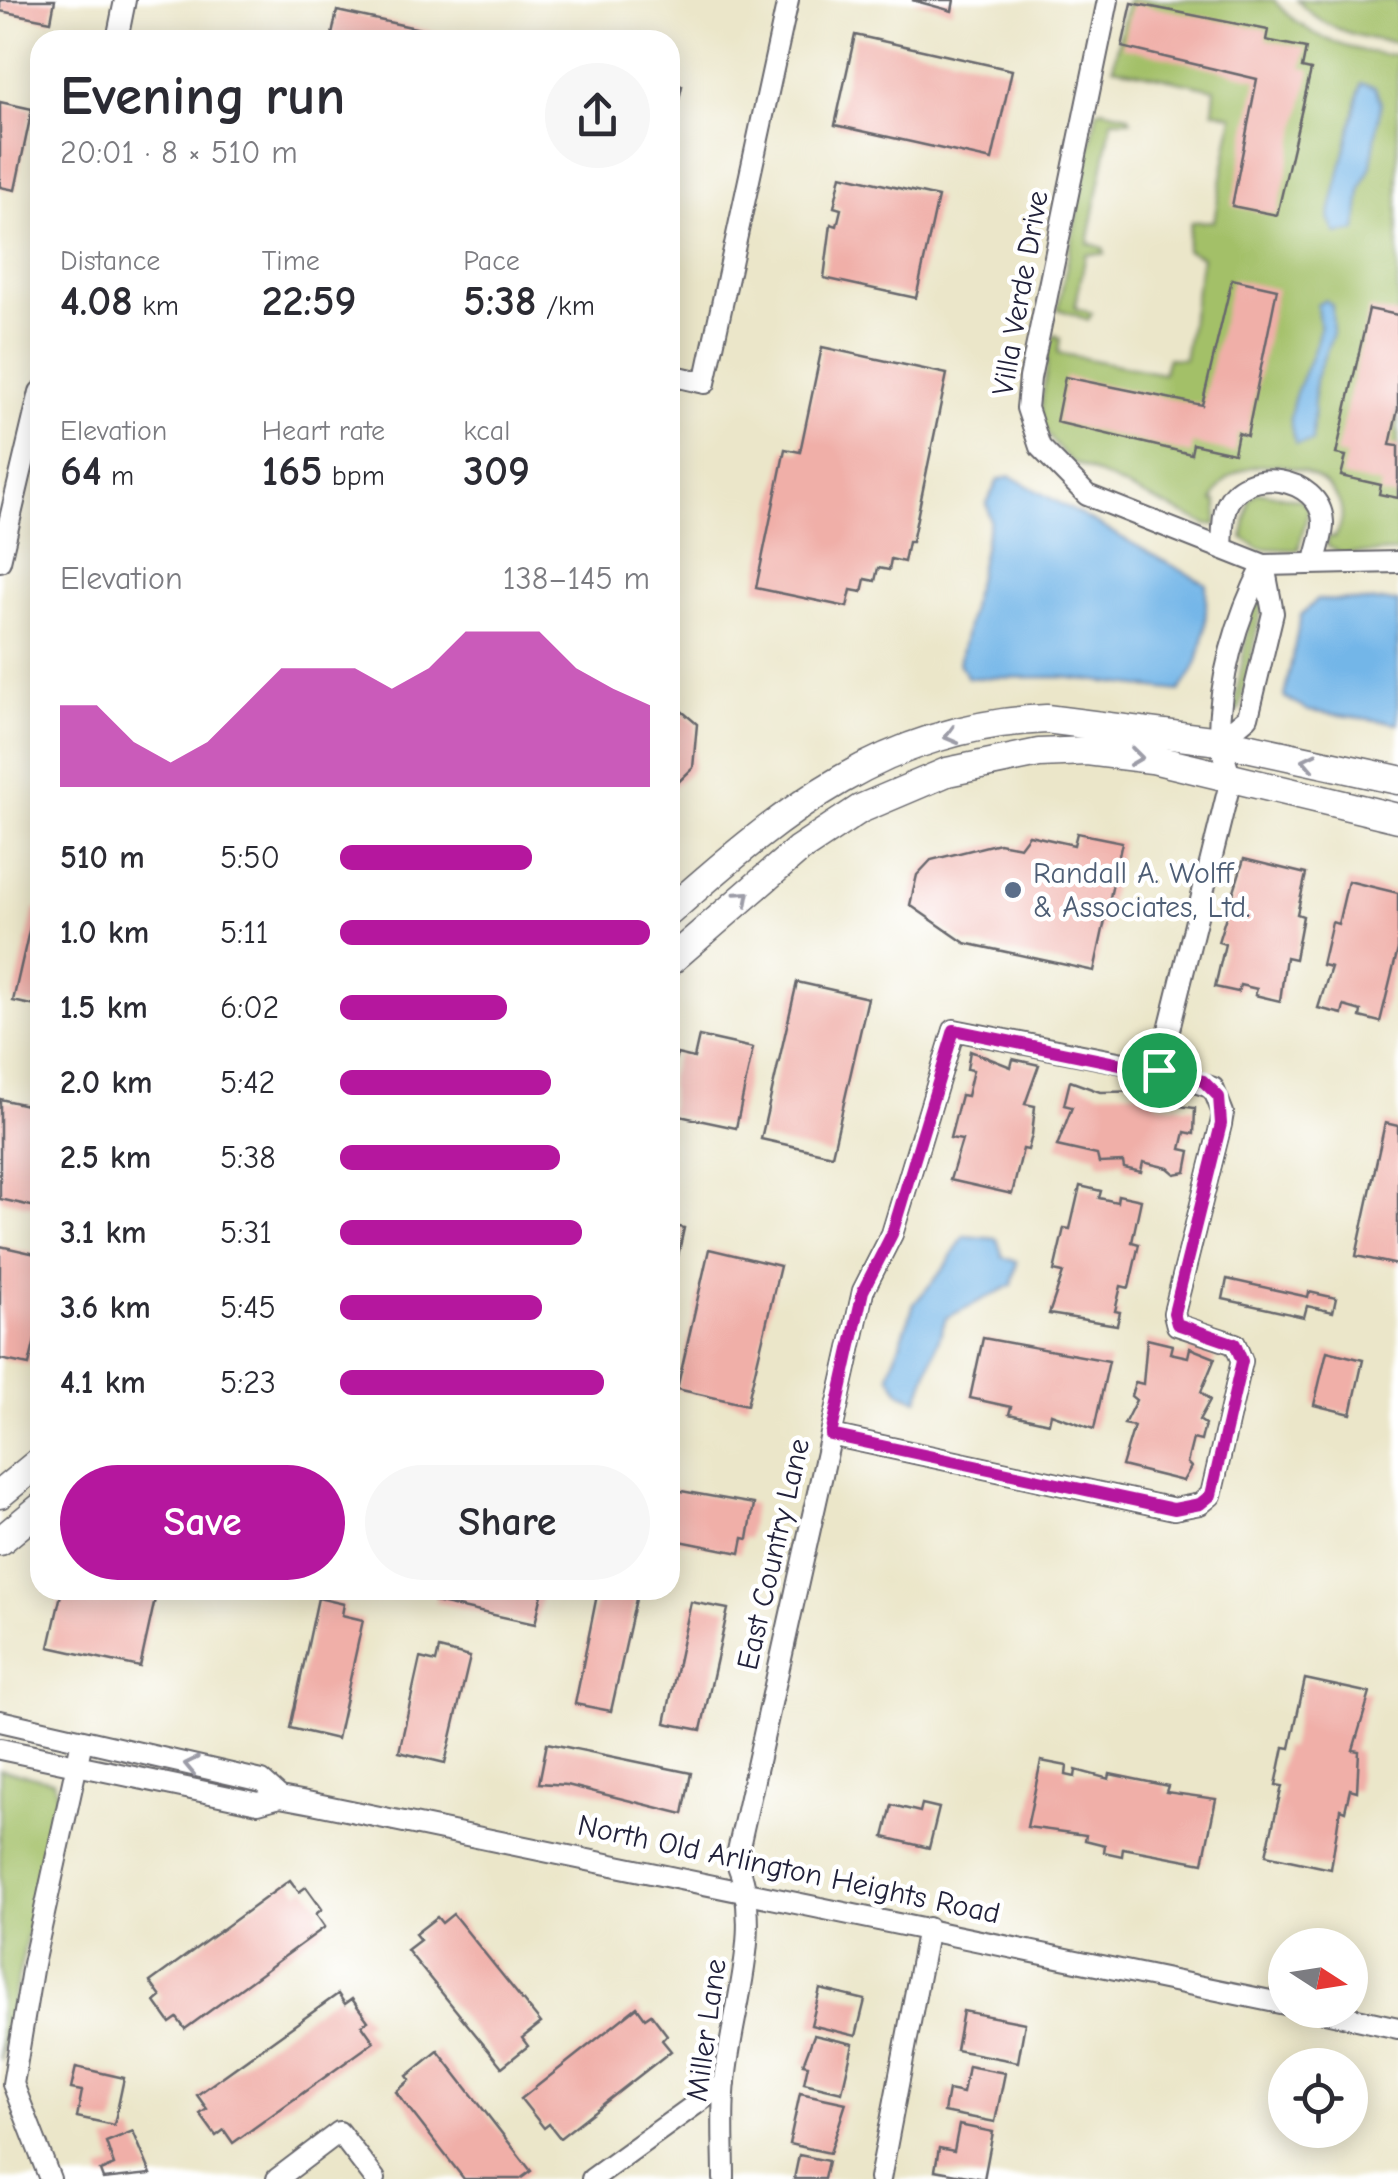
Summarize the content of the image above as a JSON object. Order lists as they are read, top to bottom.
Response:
{
  "streets": {
    "street": [
      "Villa Verde Drive",
      "East Country Lane",
      "North Old Arlington Heights Road",
      "Miller Lane"
    ]
  },
  "crossings": [
    ["East Country Lane", "North Old Arlington Heights Road"],
    ["East Country Lane", "Miller Lane"],
    ["North Old Arlington Heights Road", "Miller Lane"]
  ],
  "places": ["Randall A. Wolff & Associates, Ltd."],
  "north": "right",
  "page": {
    "heading": ["Evening run", "20:01 · 8 × 510 m"],
    "stats": [
      ["Distance", "4.08 km"],
      ["Time", "22:59"],
      ["Pace", "5:38 /km"],
      ["Elevation", "64 m"],
      ["Heart rate", "165 bpm"],
      ["kcal", "309"]
    ],
    "chart": ["Elevation", "138–145 m"],
    "list": [
      {
        "name": "510 m",
        "note": "5:50"
      },
      {
        "name": "1.0 km",
        "note": "5:11"
      },
      {
        "name": "1.5 km",
        "note": "6:02"
      },
      {
        "name": "2.0 km",
        "note": "5:42"
      },
      {
        "name": "2.5 km",
        "note": "5:38"
      },
      {
        "name": "3.1 km",
        "note": "5:31"
      },
      {
        "name": "3.6 km",
        "note": "5:45"
      },
      {
        "name": "4.1 km",
        "note": "5:23"
      }
    ],
    "buttons": ["Save", "Share"]
  }
}
